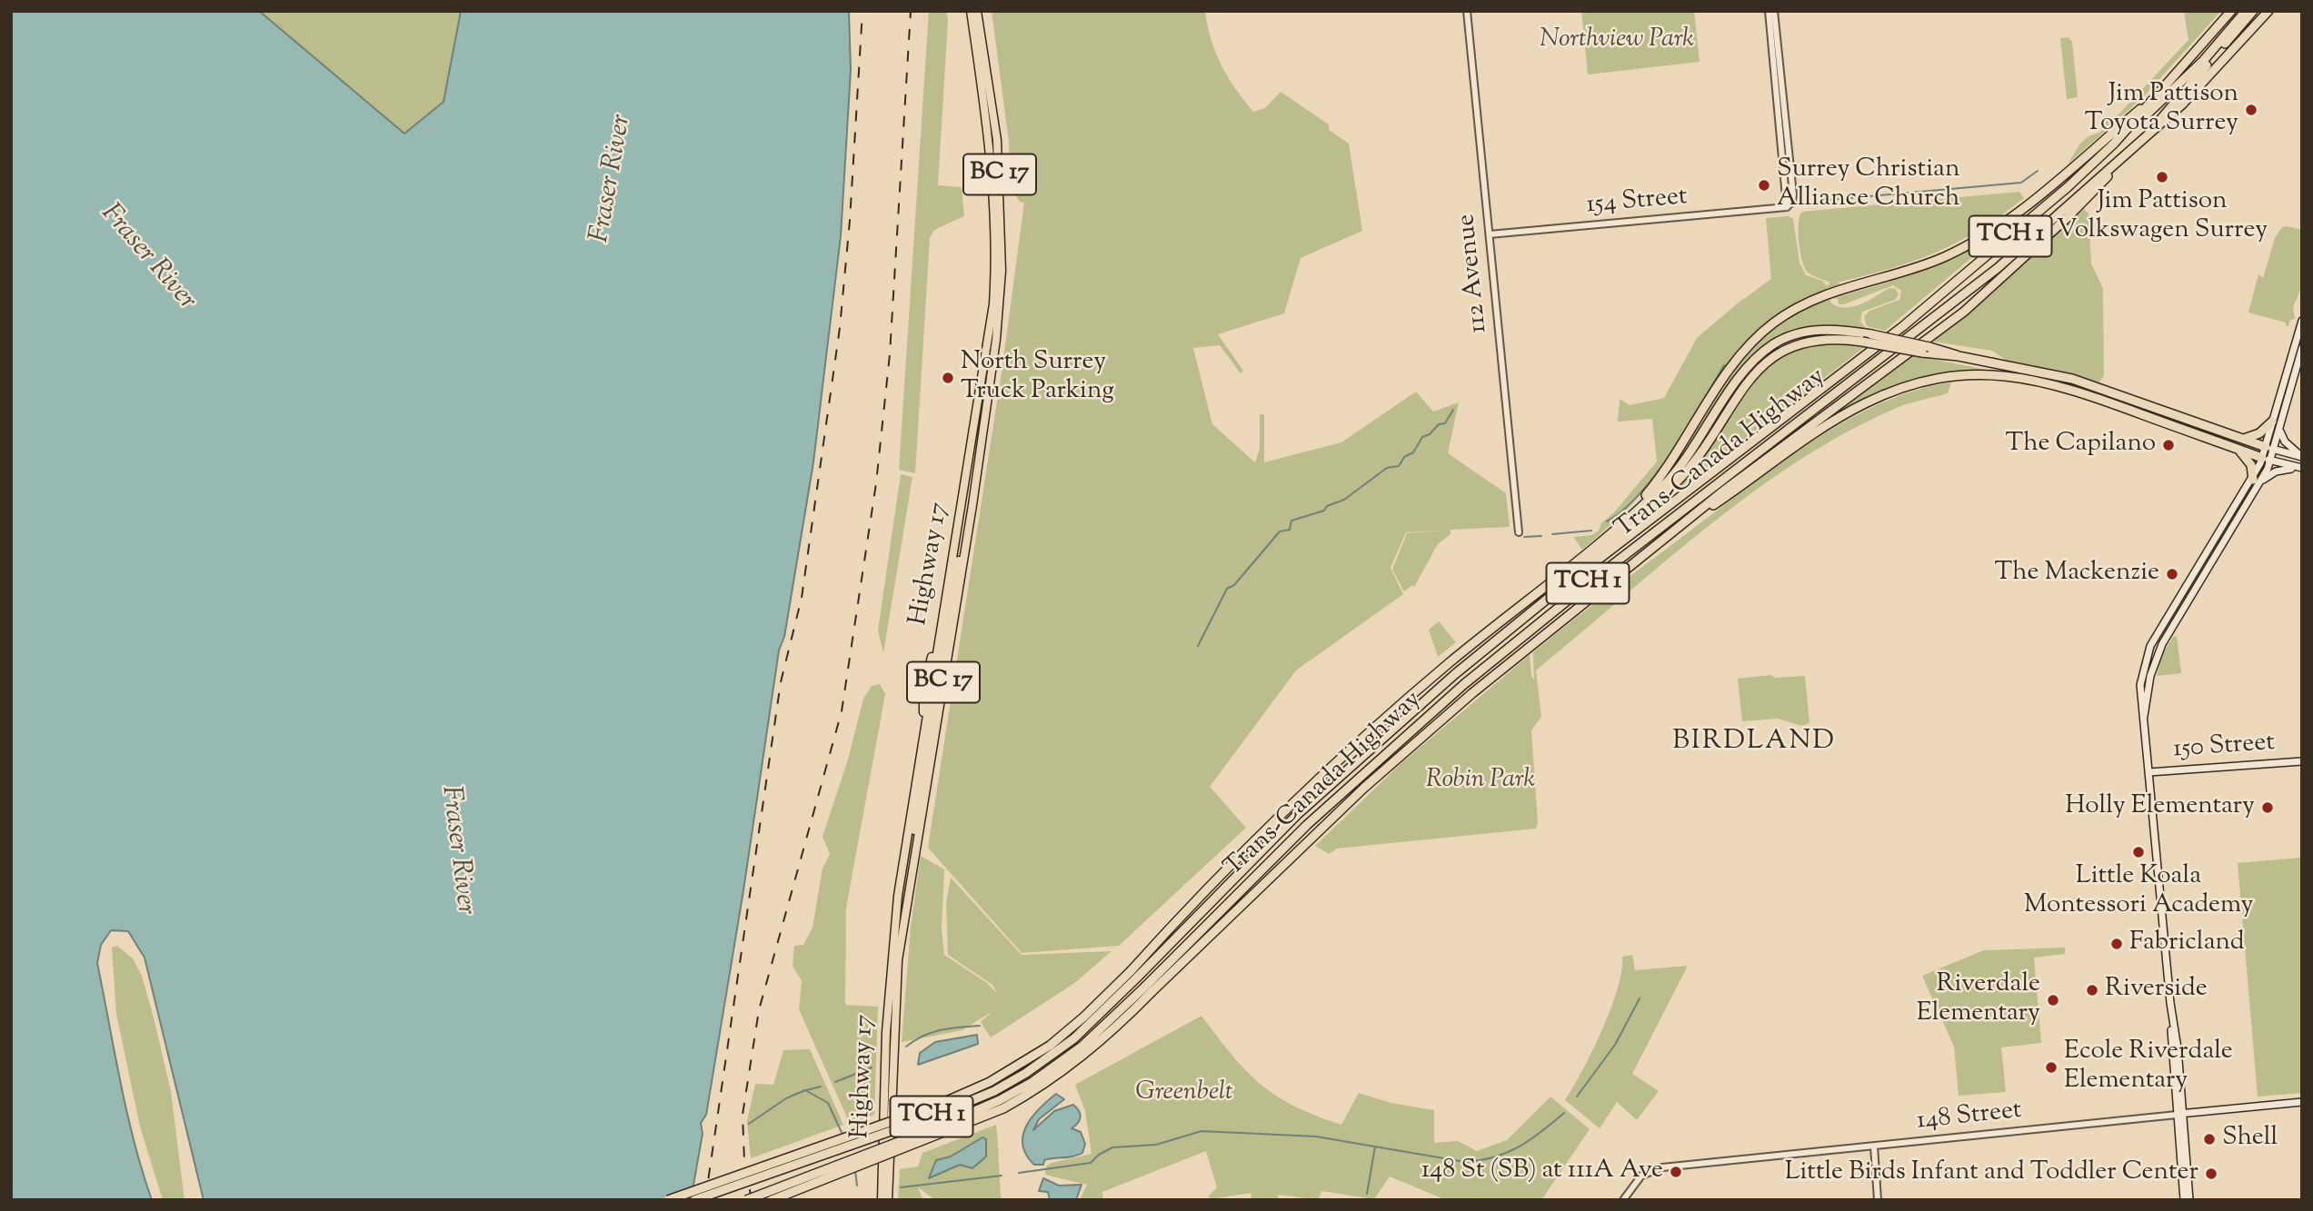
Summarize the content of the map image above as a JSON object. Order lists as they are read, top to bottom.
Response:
{
  "streets": {
    "highway": [
      "BC 17",
      "TCH 1",
      "Trans-Canada Highway",
      "Highway 17"
    ],
    "main road": ["150 Street", "148 Street"],
    "street": ["154 Street", "112 Avenue"]
  },
  "crossings": [
    ["154 Street", "112 Avenue"],
    ["TCH 1", "Trans-Canada Highway"]
  ],
  "districts": ["BIRDLAND"],
  "water": ["Fraser River"],
  "parks": ["Northview Park", "Robin Park", "Greenbelt"],
  "places": [
    "Jim Pattison Toyota Surrey",
    "Jim Pattison Volkswagen Surrey",
    "Surrey Christian Alliance Church",
    "North Surrey Truck Parking",
    "The Capilano",
    "The Mackenzie",
    "Holly Elementary",
    "Little Koala Montessori Academy",
    "Fabricland",
    "Riverside",
    "Riverdale Elementary",
    "Ecole Riverdale Elementary",
    "Shell",
    "148 St (SB) at 111A Ave",
    "Little Birds Infant and Toddler Center"
  ]
}
